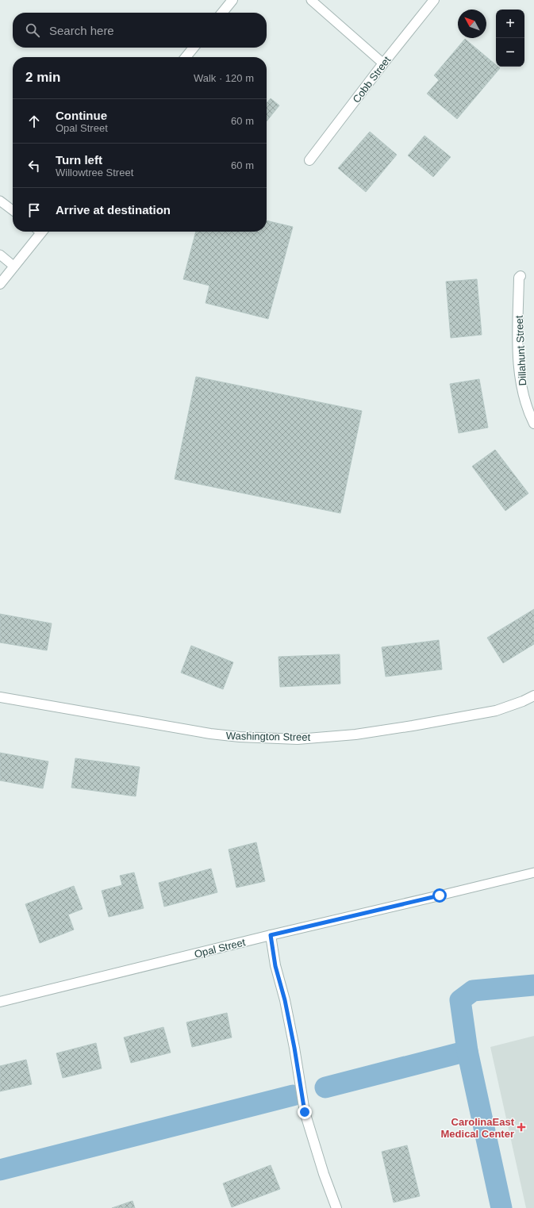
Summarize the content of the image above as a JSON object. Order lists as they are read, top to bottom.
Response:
{
  "streets": {
    "street": [
      "Cobb Street",
      "Dillahunt Street",
      "Washington Street",
      "Opal Street"
    ]
  },
  "places": {
    "health": ["CarolinaEast Medical Center"]
  },
  "north": "top left",
  "page": {
    "map_buttons": ["+", "−"],
    "search": "Search here",
    "heading": ["2 min", "Walk · 120 m"],
    "list": [
      ["Continue", "Opal Street", "60 m"],
      ["Turn left", "Willowtree Street", "60 m"],
      "Arrive at destination"
    ]
  }
}
